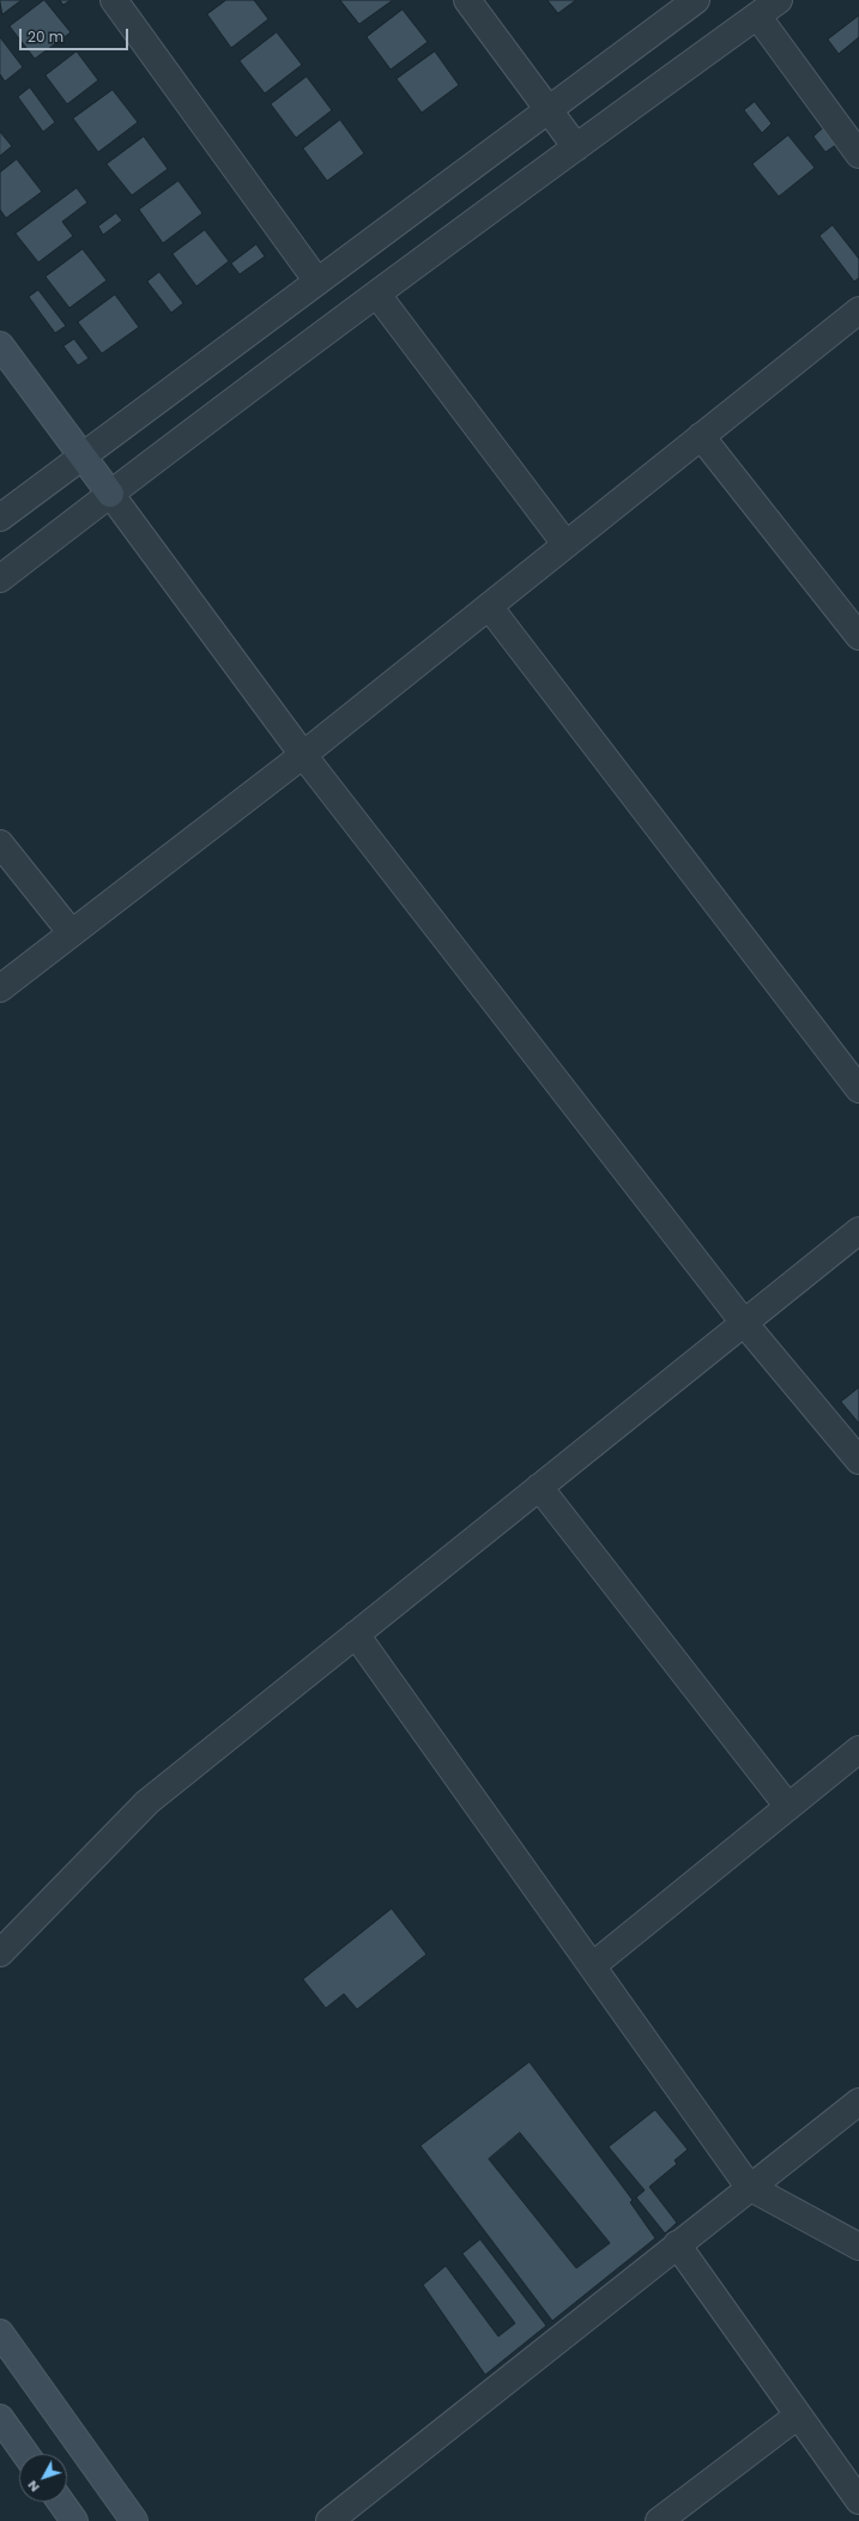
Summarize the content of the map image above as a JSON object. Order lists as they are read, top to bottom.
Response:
{
  "scale_bar": "20 m",
  "north": "bottom left"
}
